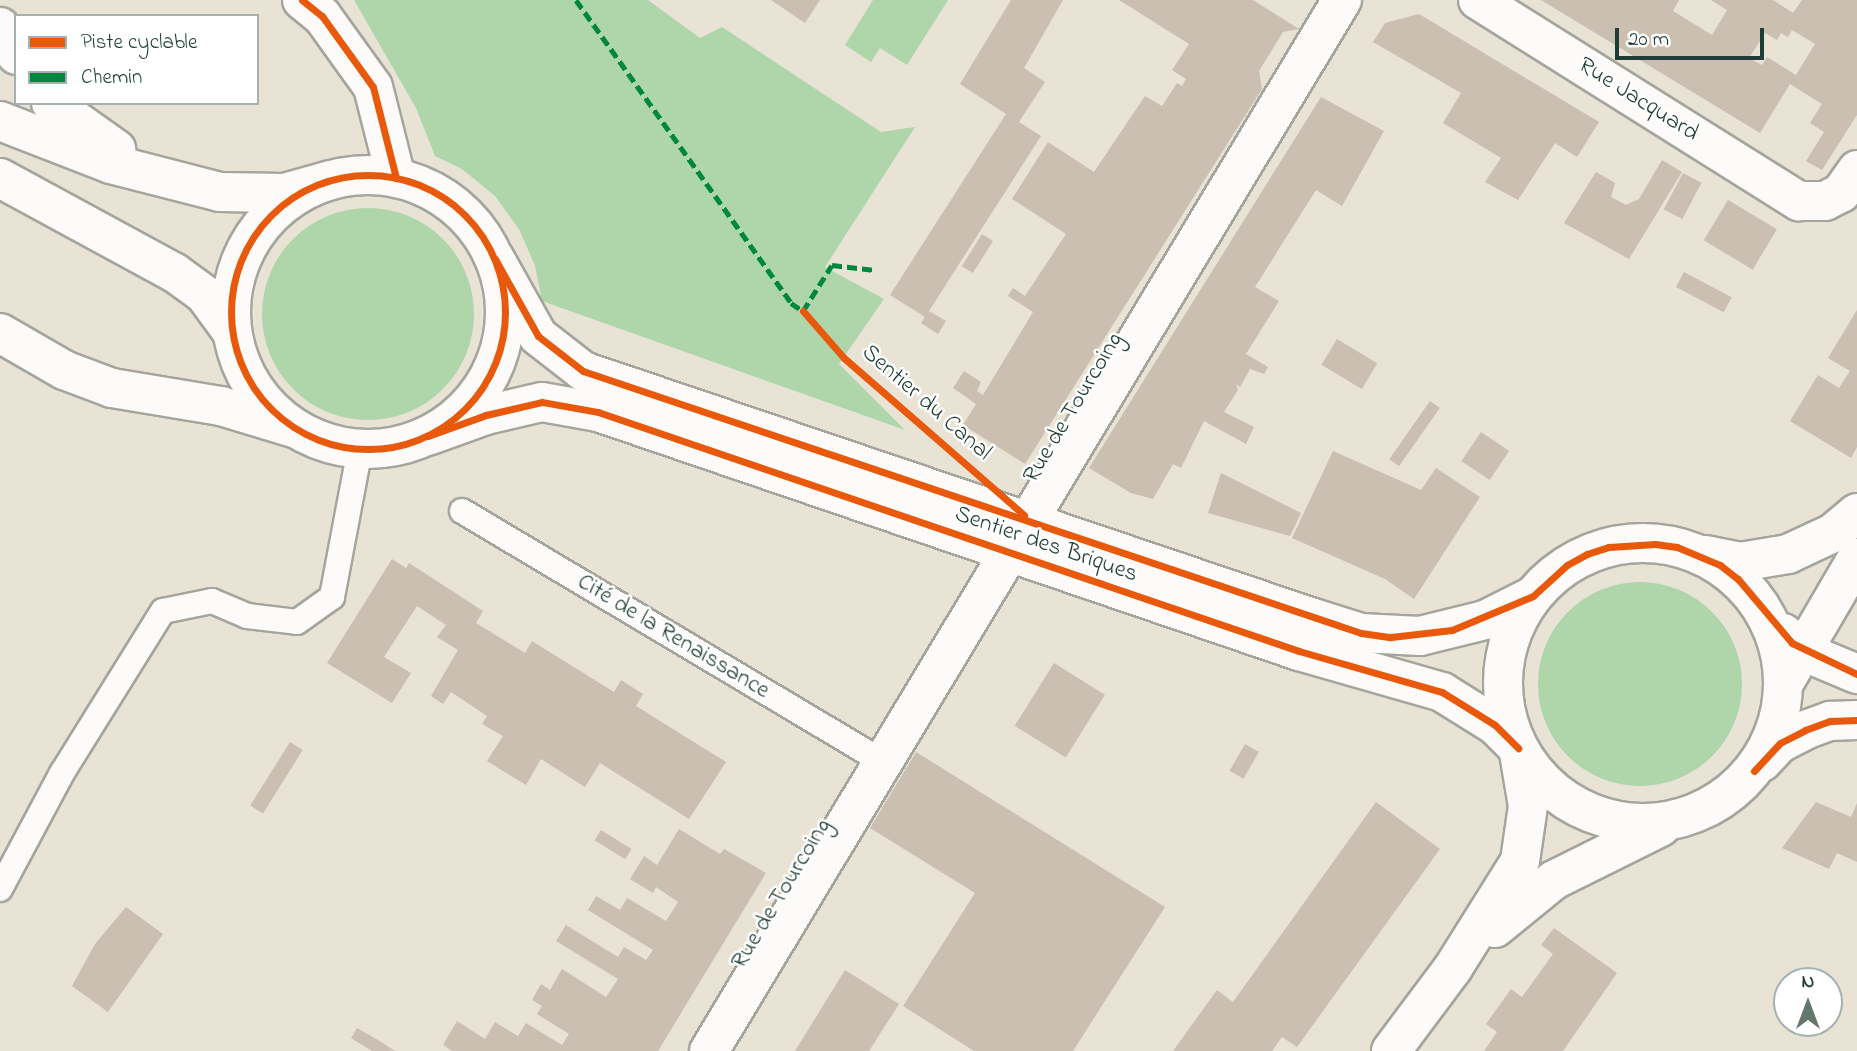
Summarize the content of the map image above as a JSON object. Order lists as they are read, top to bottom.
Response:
{
  "streets": {
    "main road": ["Rue Jacquard", "Rue de Tourcoing", "Sentier des Briques"],
    "lane": ["Cité de la Renaissance"],
    "cycle path": ["Sentier du Canal"]
  },
  "crossings": [
    ["Rue de Tourcoing", "Sentier des Briques"],
    ["Rue de Tourcoing", "Cité de la Renaissance"]
  ],
  "legend": ["Piste cyclable", "Chemin"],
  "scale_bar": "20 m",
  "north": "top"
}
